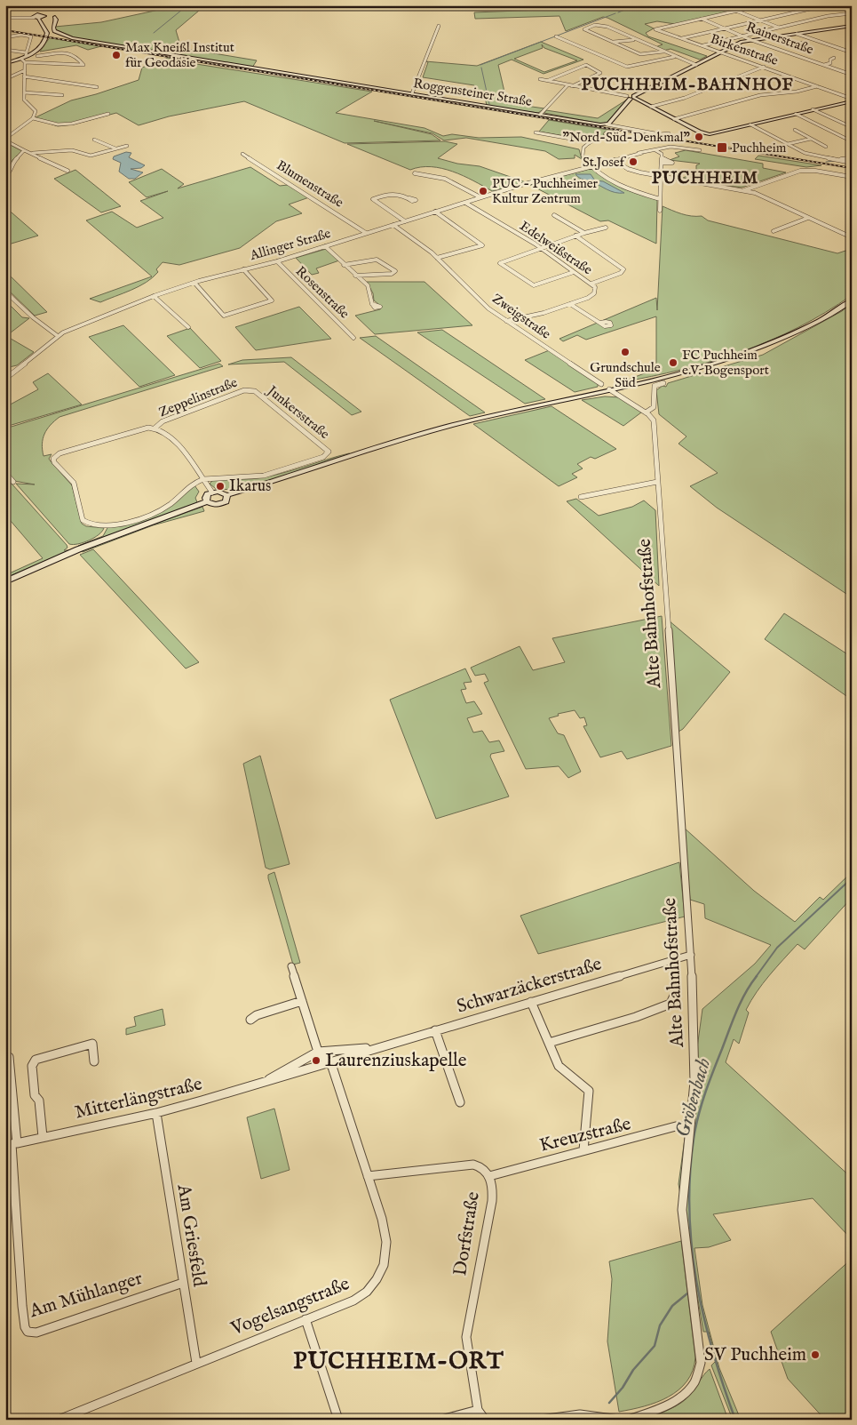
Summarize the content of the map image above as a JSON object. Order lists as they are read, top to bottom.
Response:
{
  "streets": {
    "street": [
      "Rainerstraße",
      "Birkenstraße",
      "Roggensteiner Straße",
      "Blumenstraße",
      "Allinger Straße",
      "Edelweißstraße",
      "Rosenstraße",
      "Zweigstraße",
      "Zeppelinstraße",
      "Junkersstraße",
      "Alte Bahnhofstraße",
      "Schwarzäckerstraße",
      "Mitterlängstraße",
      "Kreuzstraße",
      "Dorfstraße",
      "Am Griesfeld",
      "Am Mühlanger",
      "Vogelsangstraße"
    ]
  },
  "crossings": [
    ["Rainerstraße", "Birkenstraße"],
    ["Blumenstraße", "Allinger Straße"],
    ["Allinger Straße", "Edelweißstraße"],
    ["Allinger Straße", "Rosenstraße"],
    ["Allinger Straße", "Zweigstraße"],
    ["Edelweißstraße", "Zweigstraße"],
    ["Zeppelinstraße", "Junkersstraße"],
    ["Alte Bahnhofstraße", "Schwarzäckerstraße"],
    ["Alte Bahnhofstraße", "Kreuzstraße"],
    ["Schwarzäckerstraße", "Mitterlängstraße"],
    ["Schwarzäckerstraße", "Vogelsangstraße"],
    ["Mitterlängstraße", "Am Griesfeld"],
    ["Mitterlängstraße", "Am Mühlanger"],
    ["Mitterlängstraße", "Vogelsangstraße"],
    ["Kreuzstraße", "Dorfstraße"],
    ["Dorfstraße", "Vogelsangstraße"],
    ["Am Griesfeld", "Am Mühlanger"],
    ["Am Griesfeld", "Vogelsangstraße"]
  ],
  "districts": ["PUCHHEIM-BAHNHOF", "PUCHHEIM", "PUCHHEIM-ORT"],
  "water": ["Gröbenbach"],
  "places": {
    "other": [
      "Max Kneißl Institut für Geodäsie",
      "\"Nord-Süd-Denkmal\"",
      "St.Josef",
      "PUC - Puchheimer Kultur Zentrum",
      "Grundschule Süd",
      "FC Puchheim e.V. Bogensport",
      "Ikarus",
      "Laurenziuskapelle",
      "SV Puchheim"
    ],
    "transit": ["Puchheim"]
  }
}
